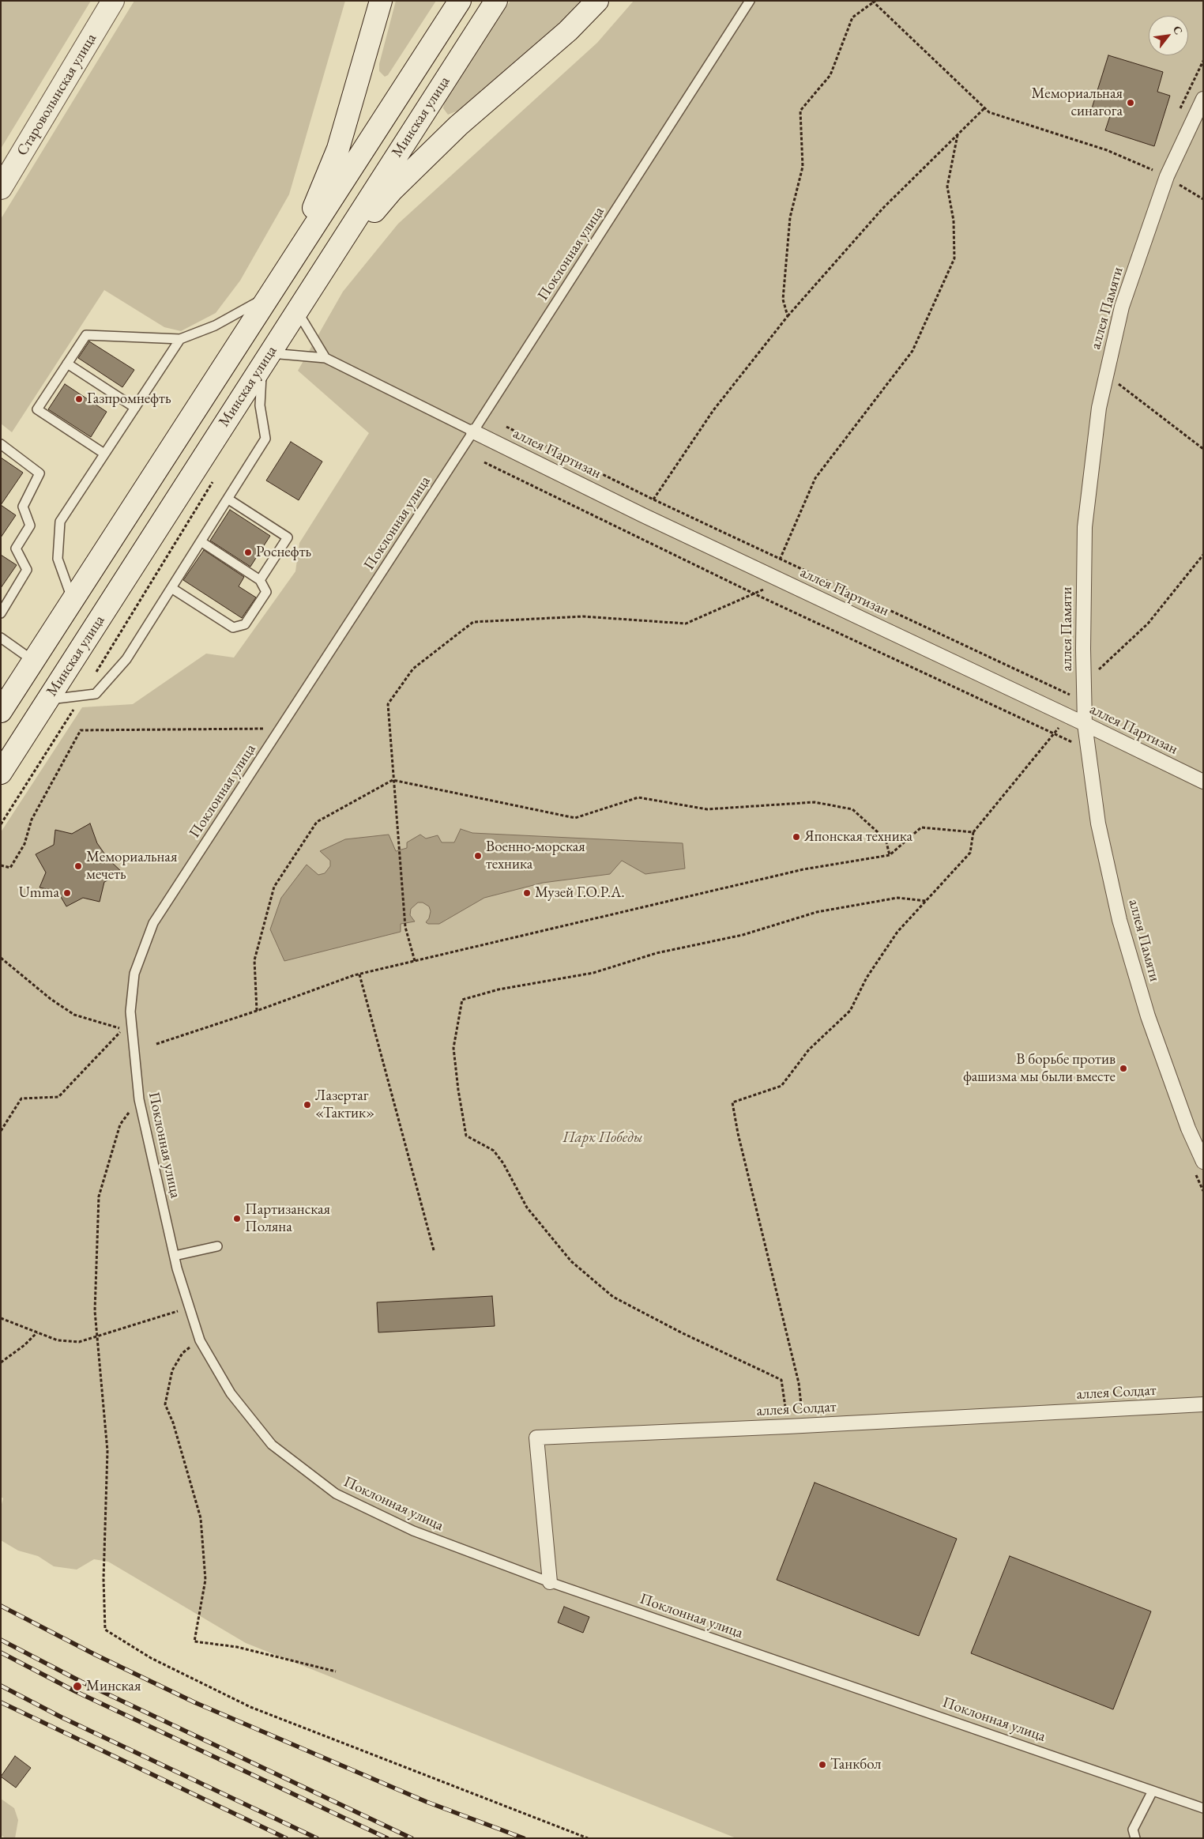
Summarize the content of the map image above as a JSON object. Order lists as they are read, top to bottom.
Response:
{
  "streets": {
    "main road": ["Староволынская улица", "Минская улица"],
    "street": ["аллея Памяти", "аллея Партизан", "аллея Солдат"],
    "lane": ["Поклонная улица"]
  },
  "crossings": [
    ["Поклонная улица", "аллея Партизан"],
    ["Поклонная улица", "аллея Солдат"],
    ["аллея Памяти", "аллея Партизан"]
  ],
  "parks": ["Парк Победы"],
  "places": [
    "Мемориальная синагога",
    "Газпромнефть",
    "Роснефть",
    "Японская техника",
    "Военно-морская техника",
    "Мемориальная мечеть",
    "Umma",
    "Музей Г.О.Р.А.",
    "В борьбе против фашизма мы были вместе",
    "Лазертаг «Тактик»",
    "Партизанская Поляна",
    "Минская",
    "Танкбол"
  ],
  "north": "top right"
}
